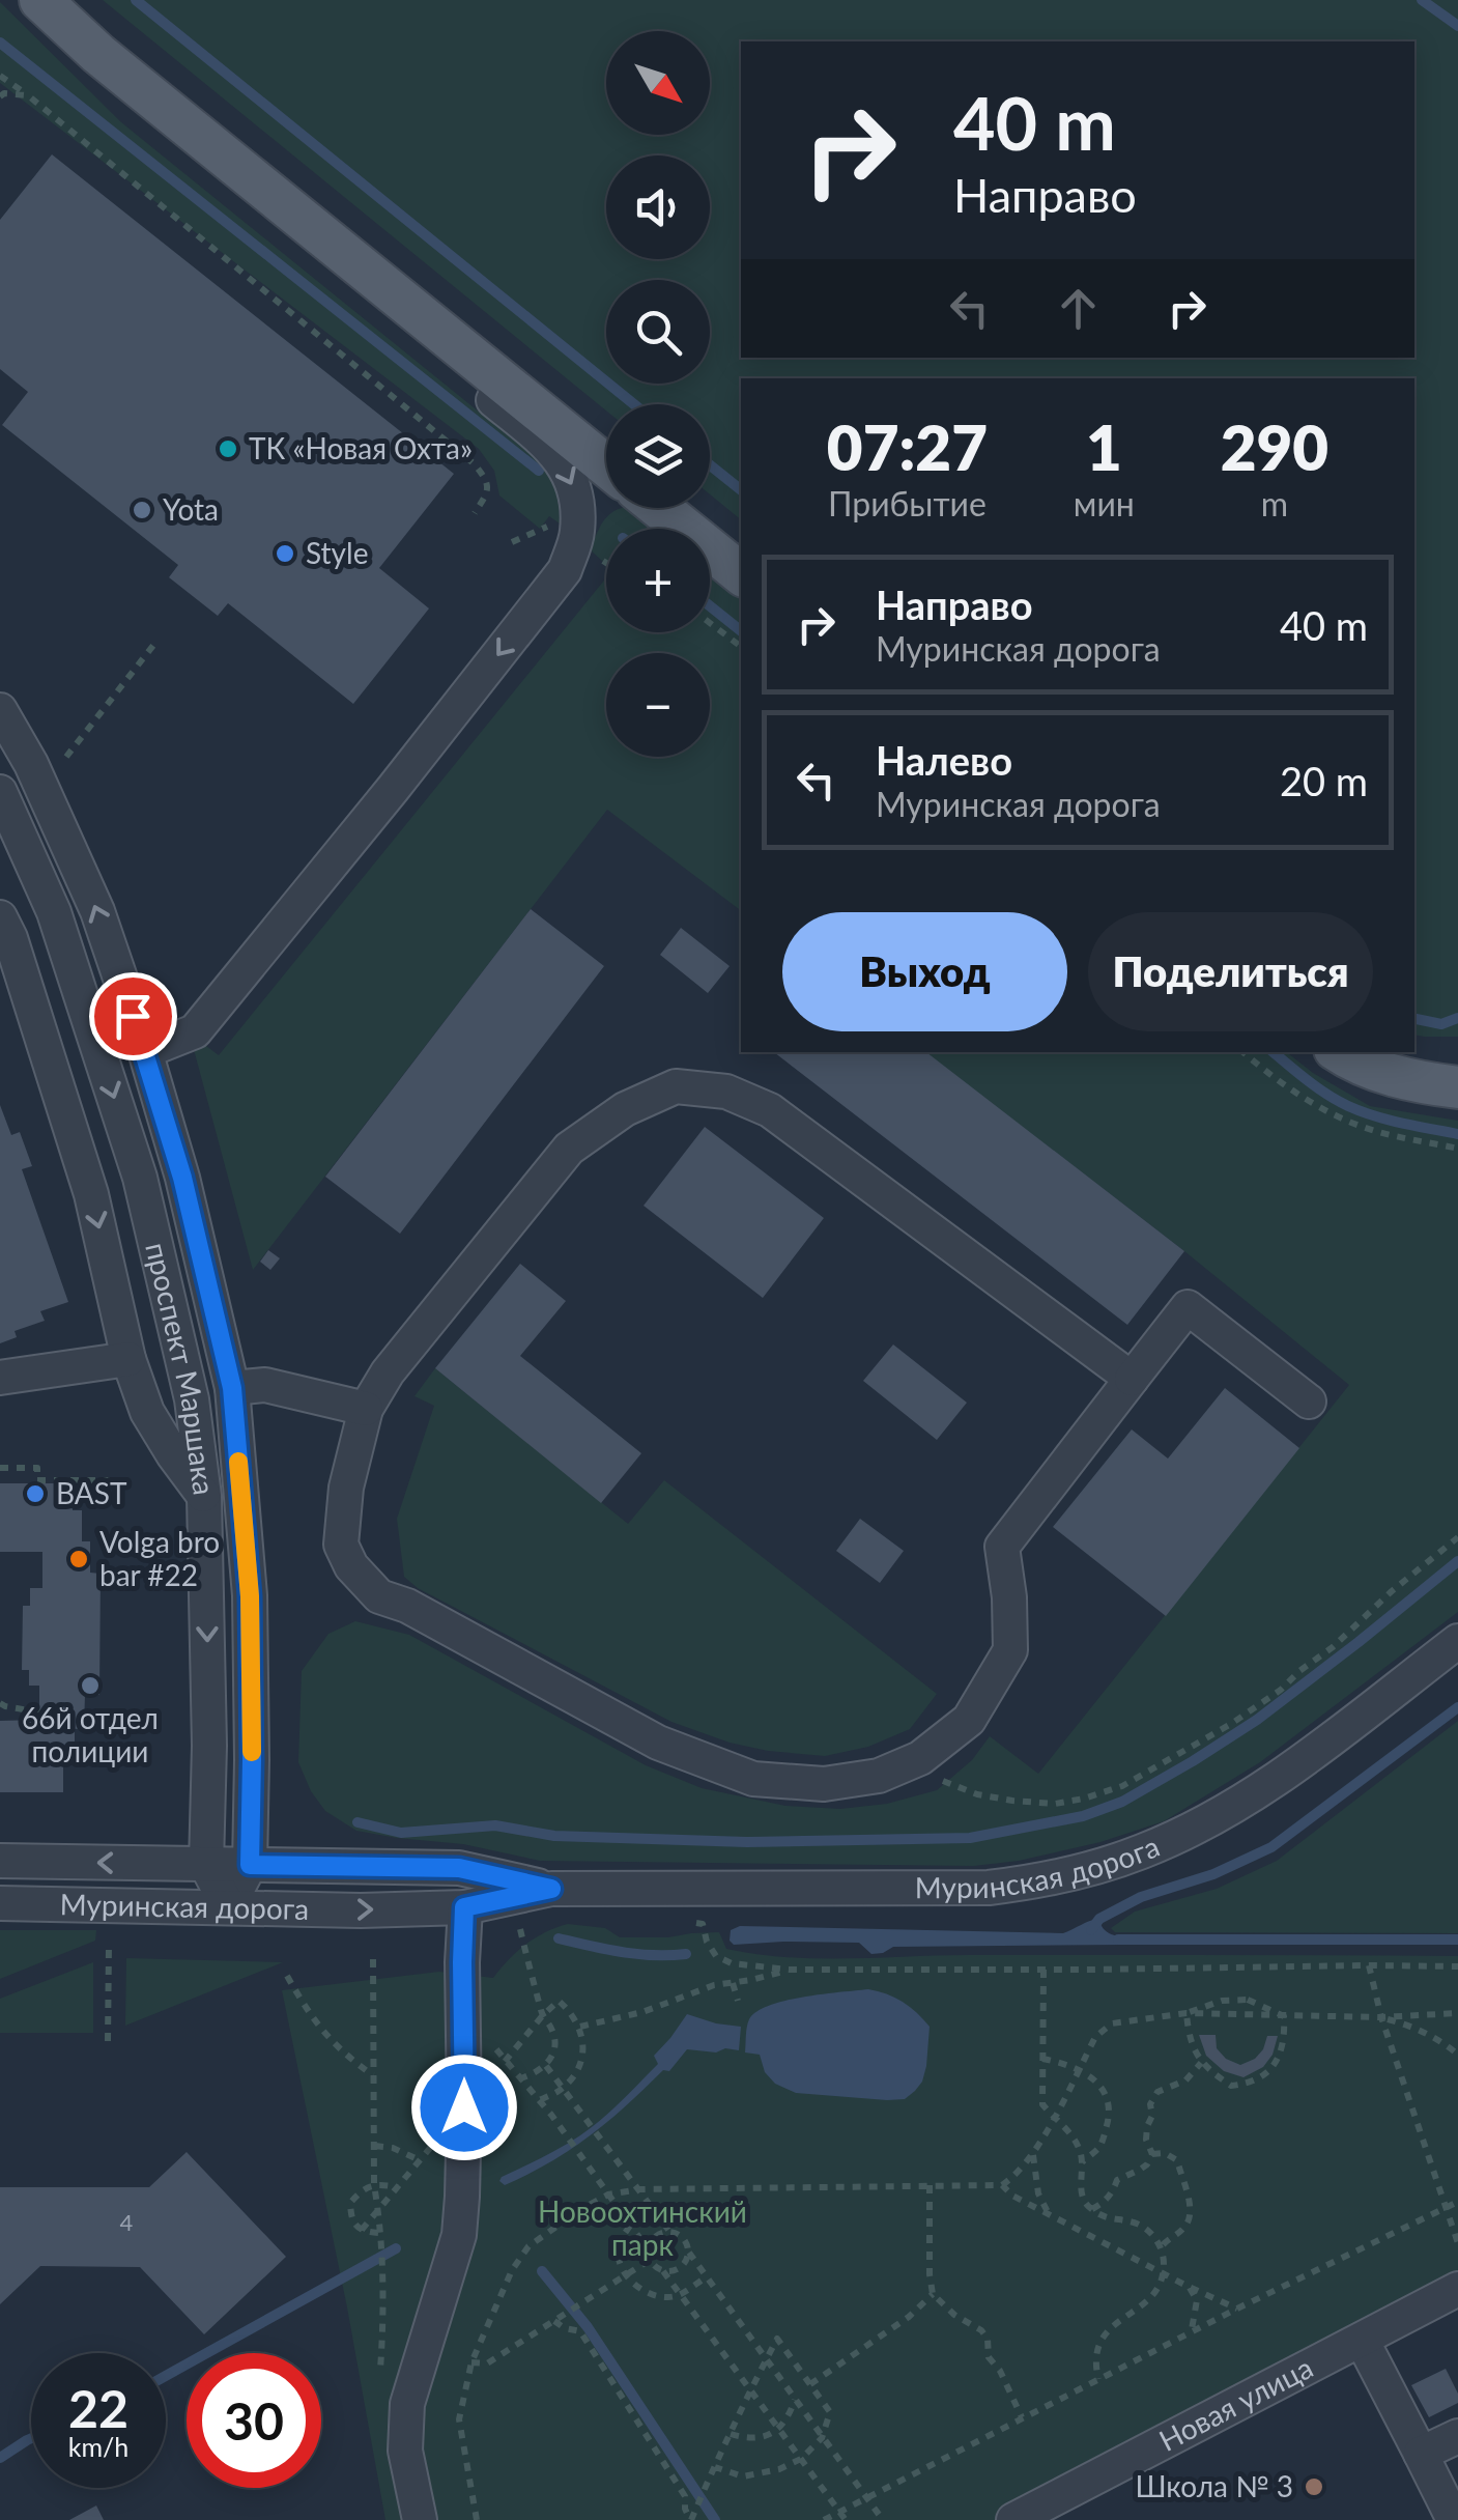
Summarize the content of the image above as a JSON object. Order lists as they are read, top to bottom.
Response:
{
  "streets": {
    "street": ["проспект Маршака", "Муринская дорога", "Новая улица"]
  },
  "crossings": [
    ["проспект Маршака", "Муринская дорога"]
  ],
  "parks": ["Новоохтинский парк"],
  "places": [
    "ТК «Новая Охта»",
    "Yota",
    "Style",
    "BAST",
    "Volga bro bar #22",
    "66й отдел полиции",
    "Школа № 3"
  ],
  "house_numbers": ["4"],
  "north": "bottom right",
  "page": {
    "map_buttons": ["+", "−"],
    "turn": ["40 m", "Направо"],
    "eta": [
      "07:27",
      "Прибытие",
      "1",
      "мин",
      "290",
      "m"
    ],
    "list": [
      {
        "name": "Направо",
        "note": "Муринская дорога",
        "value": "40 m"
      },
      {
        "name": "Налево",
        "note": "Муринская дорога",
        "value": "20 m"
      }
    ],
    "buttons": ["Выход", "Поделиться"],
    "speed": "22 km/h",
    "limit": "30"
  }
}
